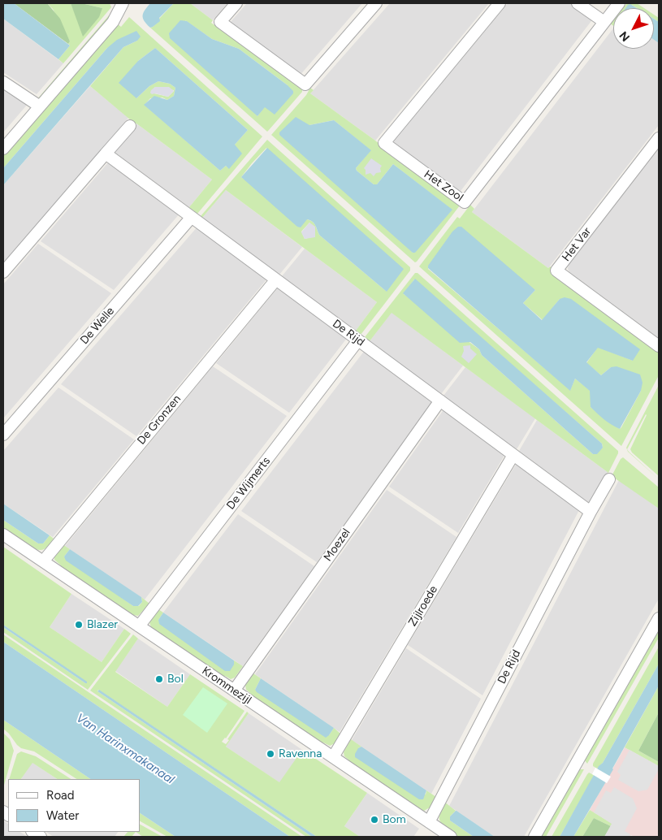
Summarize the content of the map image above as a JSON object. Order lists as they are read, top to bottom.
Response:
{
  "streets": {
    "street": [
      "Het Zool",
      "Het Var",
      "De Welle",
      "De Rijd",
      "De Gronzen",
      "De Wijmerts",
      "Moezel",
      "Zijlroede",
      "Krommezijl"
    ]
  },
  "crossings": [
    ["De Welle", "De Rijd"],
    ["De Rijd", "De Gronzen"],
    ["De Rijd", "De Wijmerts"],
    ["De Rijd", "Moezel"],
    ["De Rijd", "Zijlroede"],
    ["De Rijd", "Krommezijl"],
    ["De Gronzen", "Krommezijl"],
    ["De Wijmerts", "Krommezijl"],
    ["Moezel", "Krommezijl"],
    ["Zijlroede", "Krommezijl"]
  ],
  "water": ["Van Harinxmakanaal"],
  "places": [
    "Blazer",
    "Bol",
    "Ravenna",
    "Bom"
  ],
  "legend": ["Road", "Water"],
  "north": "bottom left"
}
